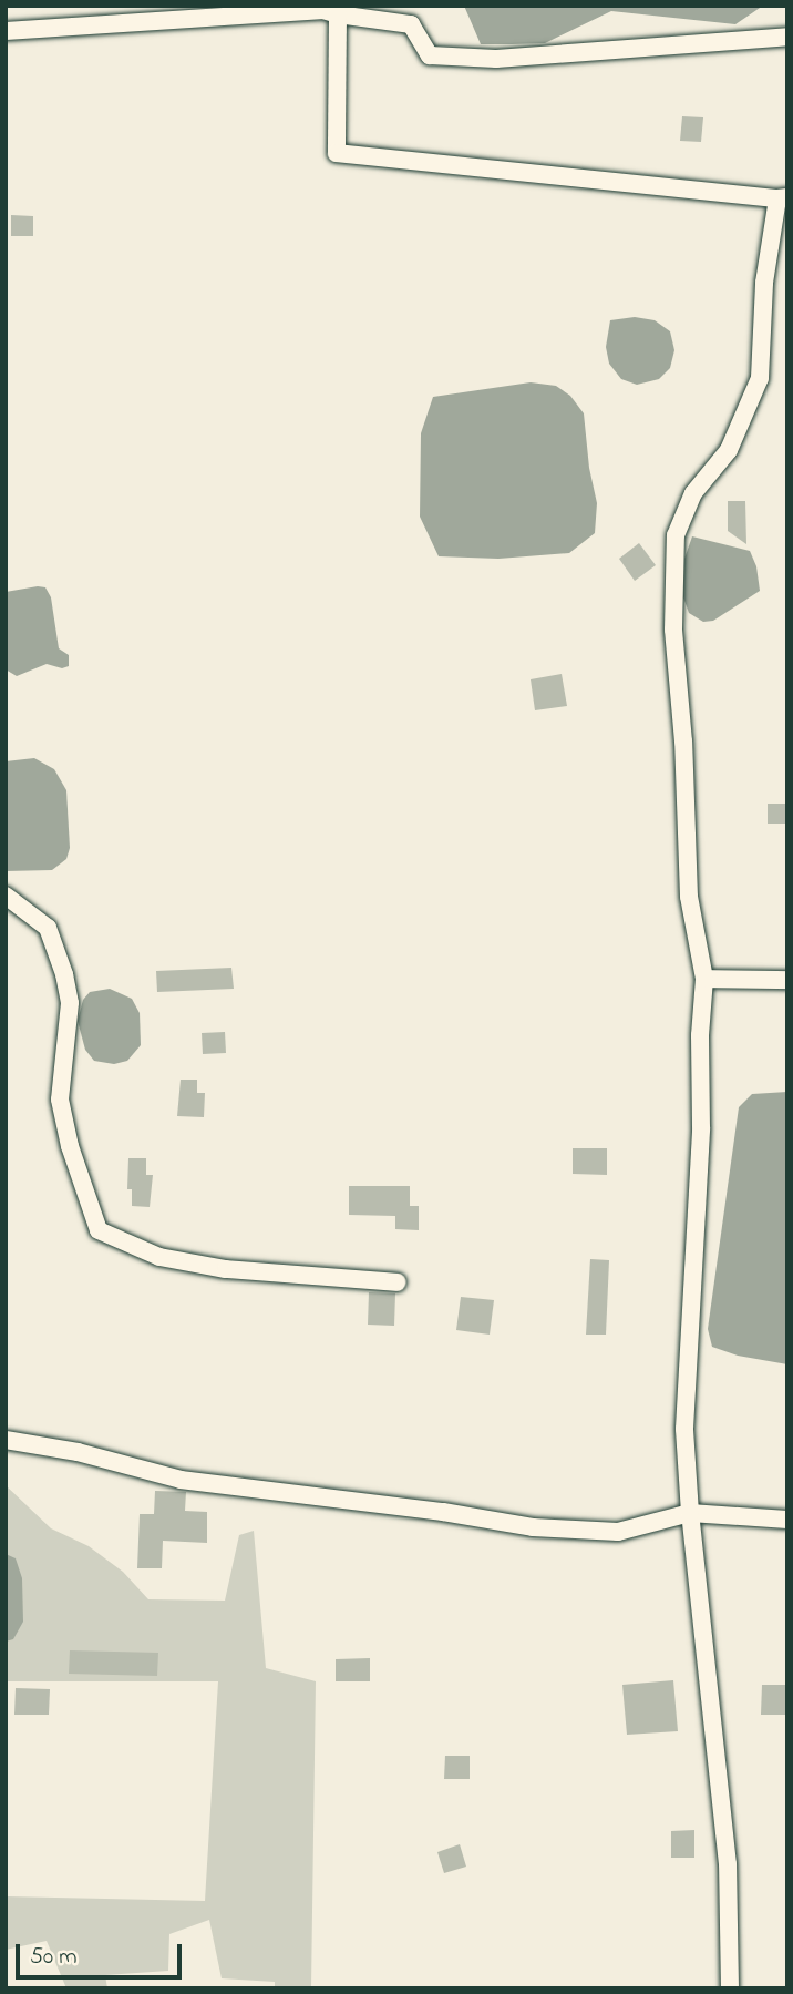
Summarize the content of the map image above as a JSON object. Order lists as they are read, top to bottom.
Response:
{
  "scale_bar": "50 m"
}
